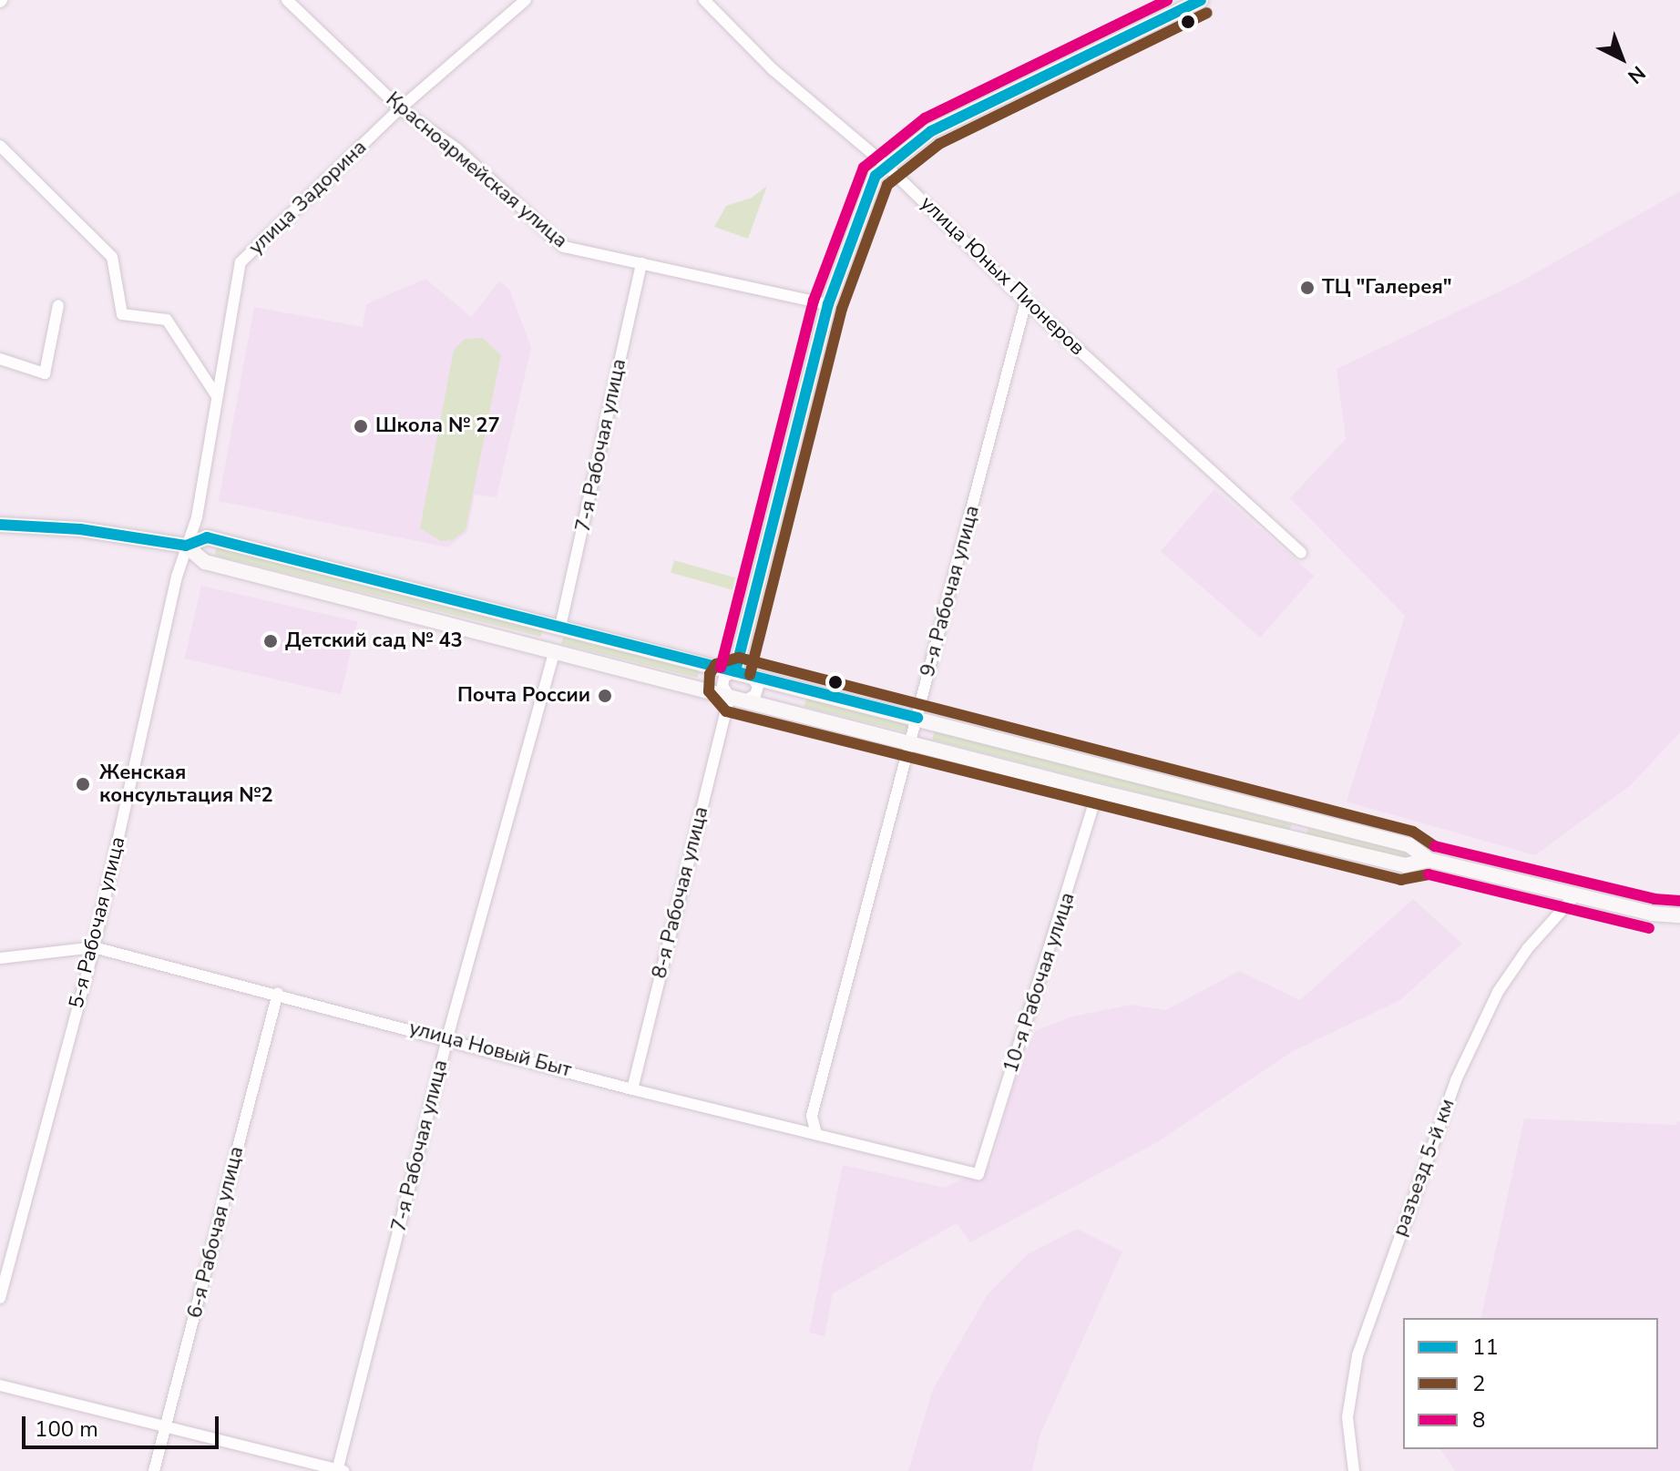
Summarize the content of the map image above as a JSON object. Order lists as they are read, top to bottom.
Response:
{
  "streets": {
    "street": [
      "Красноармейская улица",
      "улица Задорина",
      "улица Юных Пионеров",
      "7-я Рабочая улица",
      "9-я Рабочая улица",
      "8-я Рабочая улица",
      "5-я Рабочая улица",
      "10-я Рабочая улица",
      "улица Новый Быт",
      "разъезд 5-й км",
      "6-я Рабочая улица"
    ]
  },
  "crossings": [
    ["Красноармейская улица", "улица Задорина"],
    ["Красноармейская улица", "7-я Рабочая улица"],
    ["улица Задорина", "5-я Рабочая улица"],
    ["улица Юных Пионеров", "9-я Рабочая улица"],
    ["7-я Рабочая улица", "улица Новый Быт"],
    ["9-я Рабочая улица", "улица Новый Быт"],
    ["8-я Рабочая улица", "улица Новый Быт"],
    ["5-я Рабочая улица", "улица Новый Быт"],
    ["10-я Рабочая улица", "улица Новый Быт"],
    ["улица Новый Быт", "6-я Рабочая улица"]
  ],
  "places": [
    "ТЦ \"Галерея\"",
    "Школа № 27",
    "Детский сад № 43",
    "Почта России",
    "Женская консультация №2"
  ],
  "lines": ["transit line 11", "transit line 8", "transit line 2"],
  "legend": ["11", "2", "8"],
  "scale_bar": "100 m",
  "north": "bottom right"
}
